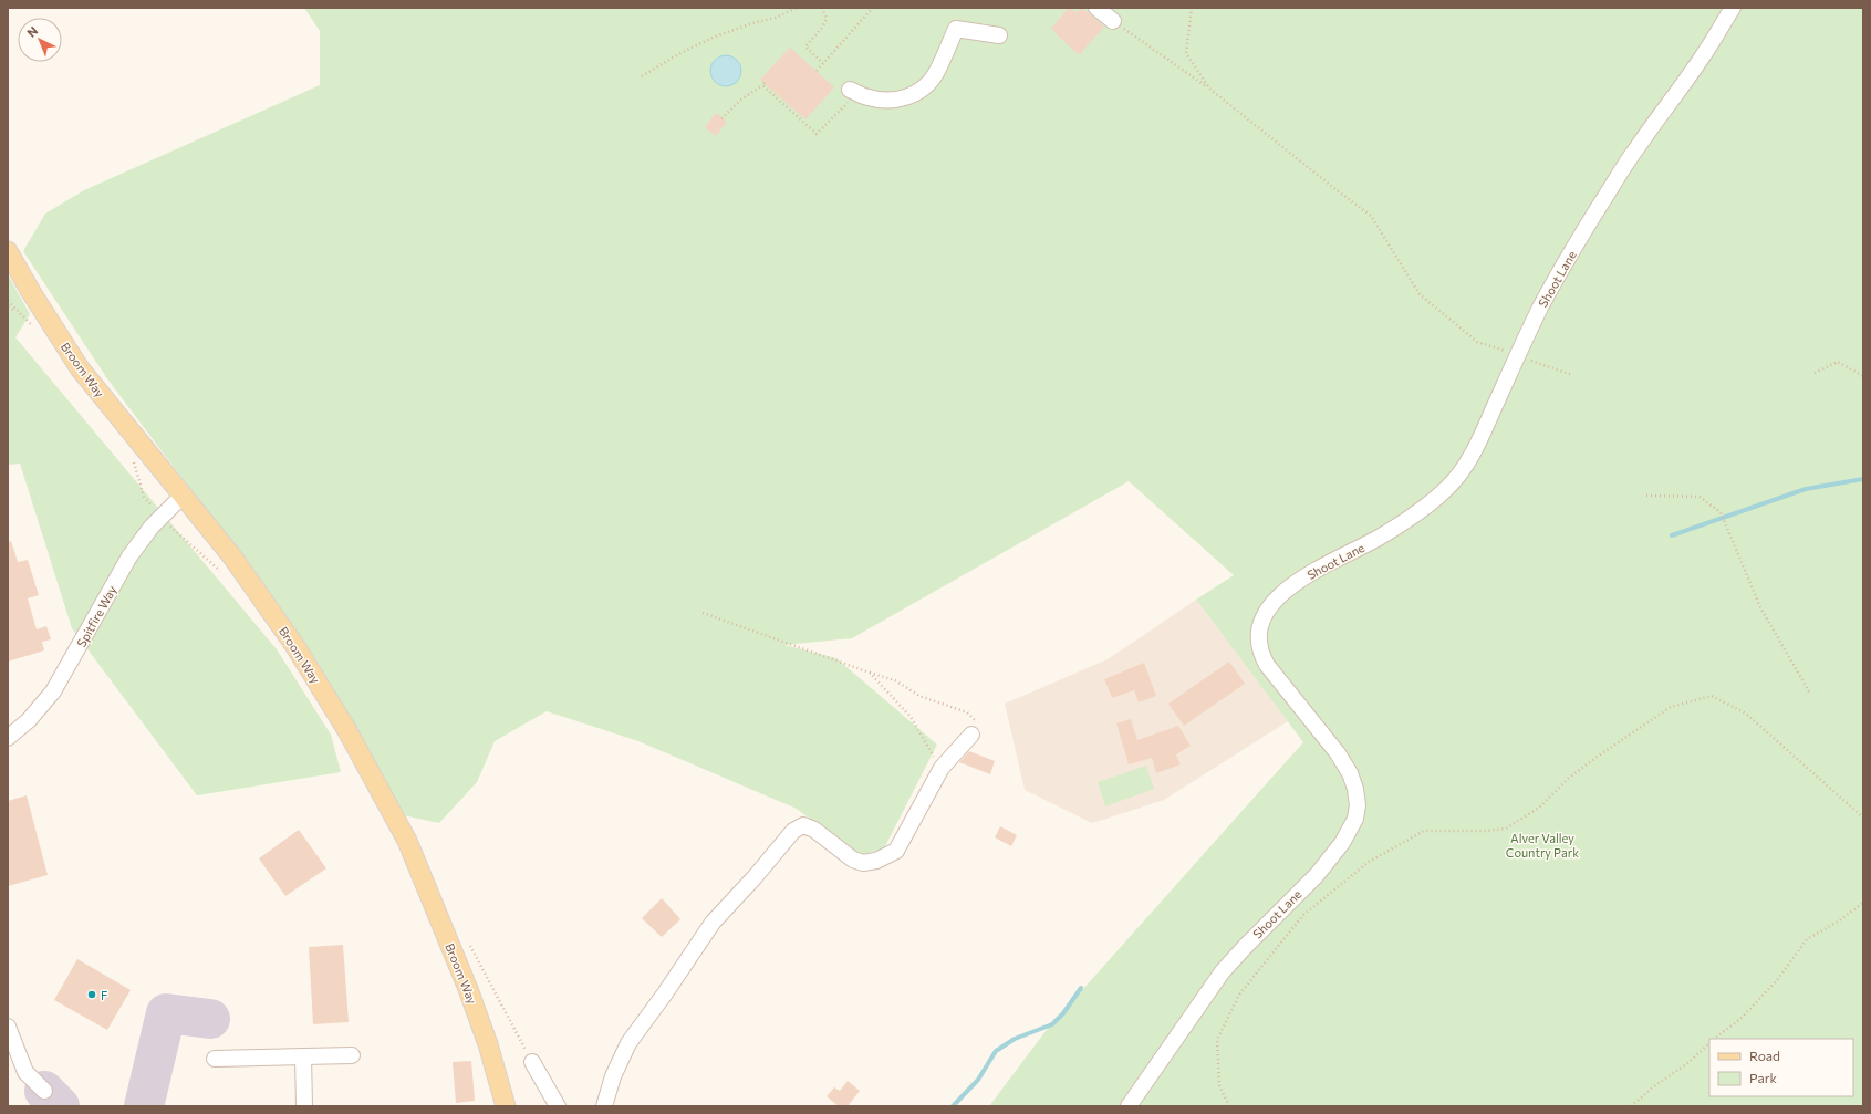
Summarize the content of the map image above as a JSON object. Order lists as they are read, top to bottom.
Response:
{
  "streets": {
    "main road": ["Broom Way"],
    "street": ["Shoot Lane", "Spitfire Way"]
  },
  "crossings": [
    ["Broom Way", "Spitfire Way"]
  ],
  "parks": ["Alver Valley Country Park"],
  "places": ["F"],
  "legend": ["Road", "Park"],
  "north": "top left"
}
